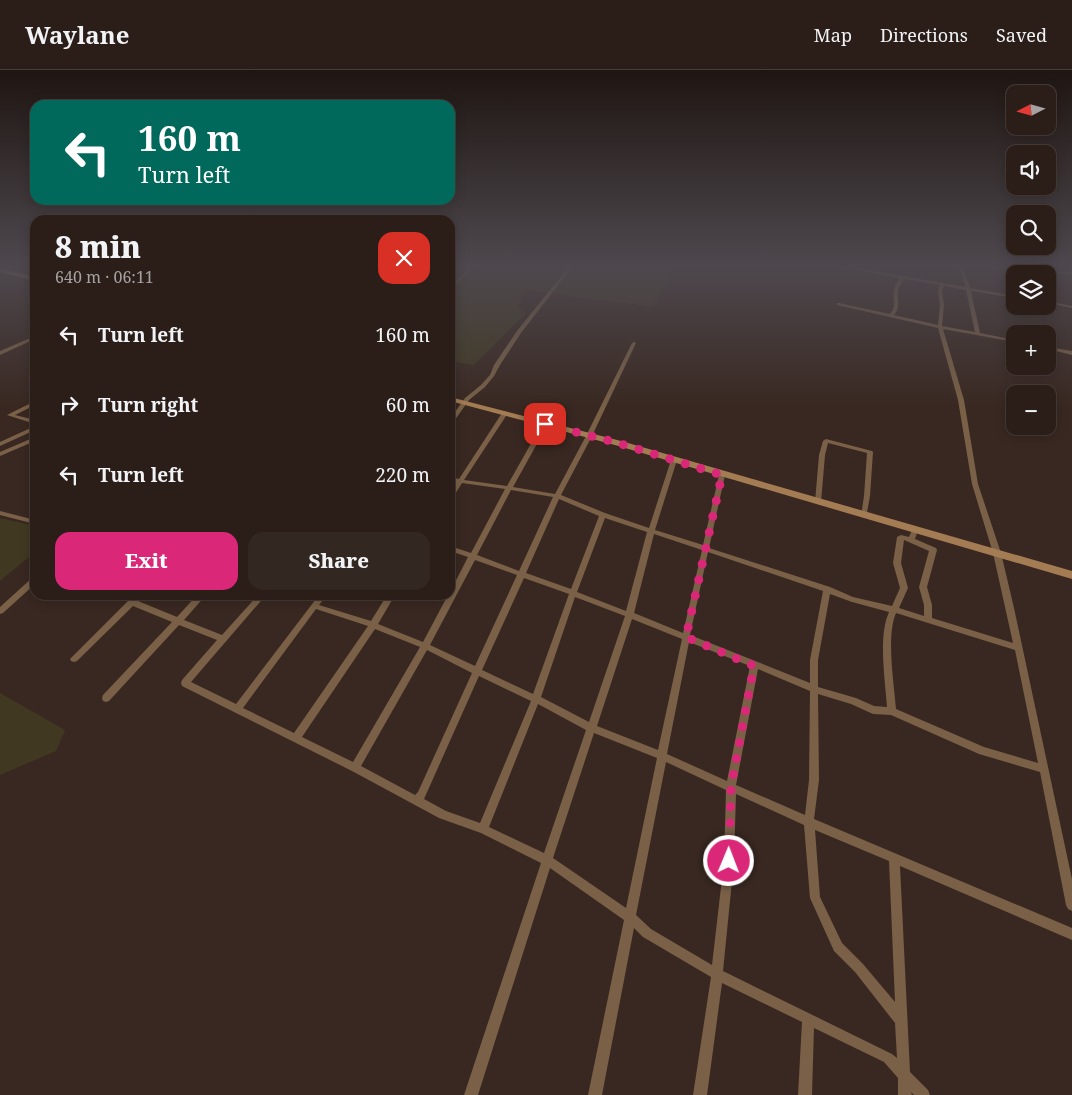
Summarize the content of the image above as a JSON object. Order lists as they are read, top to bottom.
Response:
{
  "north": "left",
  "page": {
    "header": "Waylane",
    "nav": ["Map", "Directions", "Saved"],
    "map_buttons": ["+", "−"],
    "turn": ["160 m", "Turn left"],
    "heading": ["8 min", "640 m · 06:11"],
    "list": [
      {
        "name": "Turn left",
        "value": "160 m"
      },
      {
        "name": "Turn right",
        "value": "60 m"
      },
      {
        "name": "Turn left",
        "value": "220 m"
      }
    ],
    "buttons": ["Exit", "Share"]
  }
}
